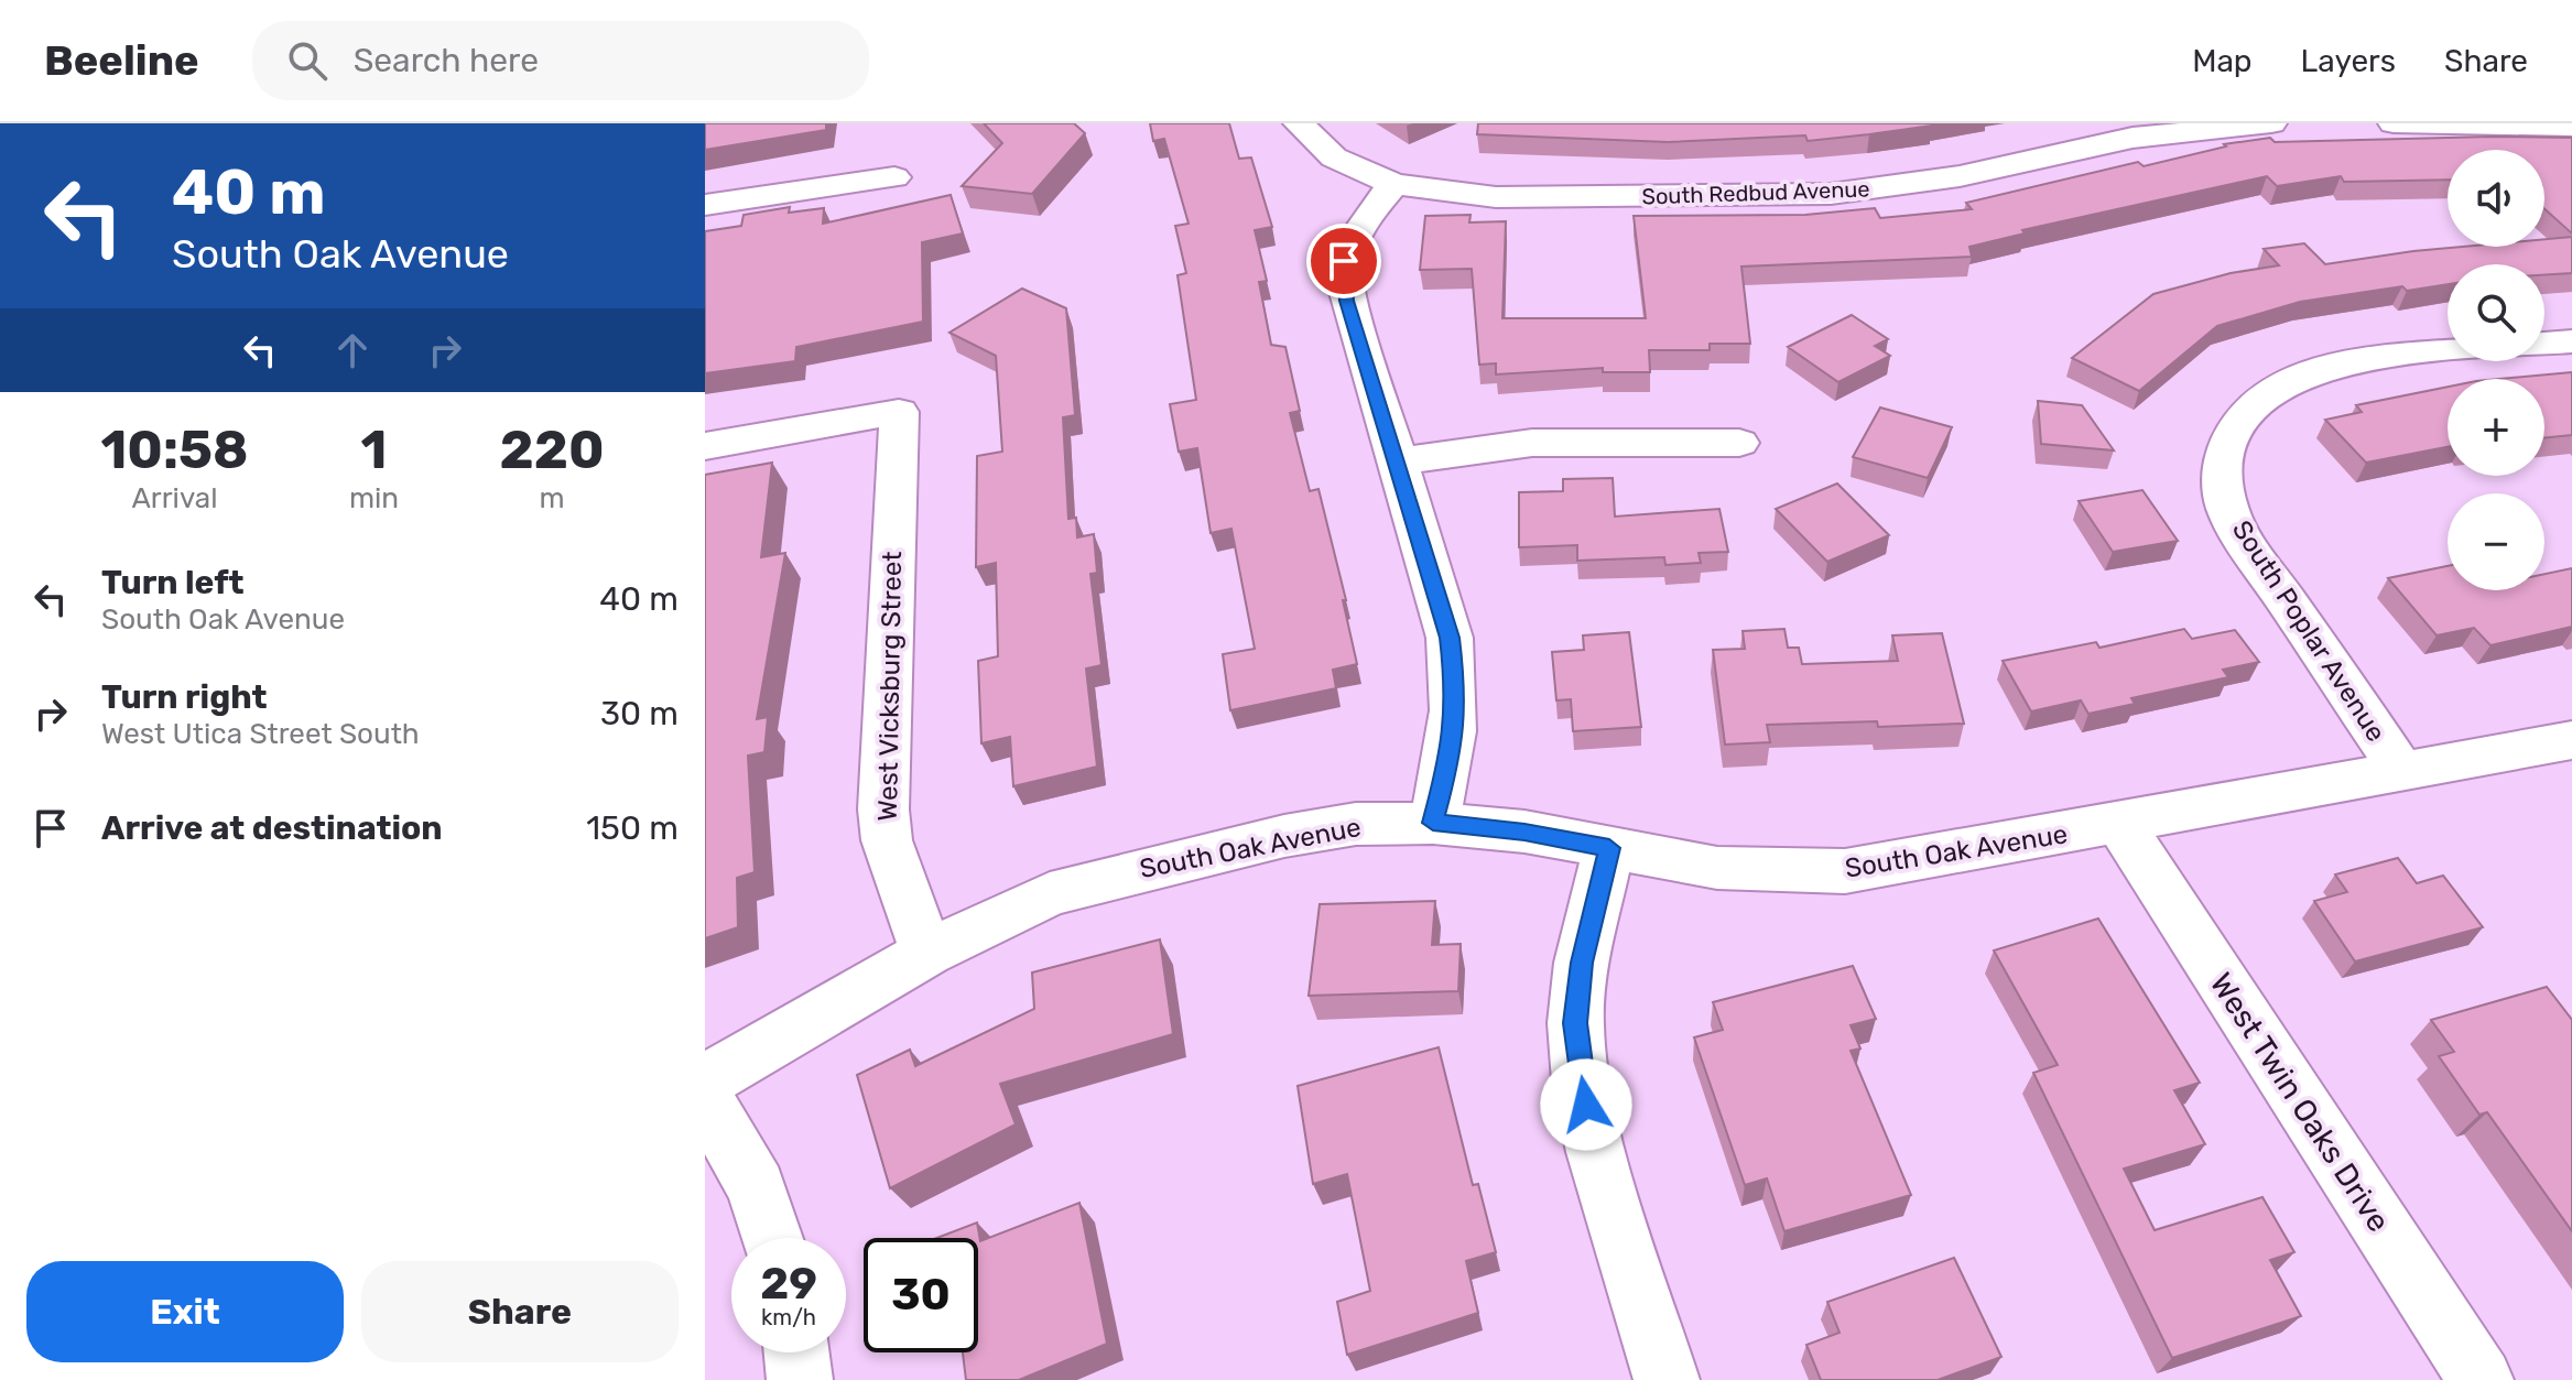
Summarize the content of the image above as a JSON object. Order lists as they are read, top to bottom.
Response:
{
  "streets": {
    "street": [
      "South Redbud Avenue",
      "South Poplar Avenue",
      "West Vicksburg Street",
      "South Oak Avenue",
      "West Twin Oaks Drive"
    ]
  },
  "crossings": [
    ["South Poplar Avenue", "South Oak Avenue"],
    ["West Vicksburg Street", "South Oak Avenue"],
    ["South Oak Avenue", "West Twin Oaks Drive"]
  ],
  "page": {
    "header": "Beeline",
    "search": "Search here",
    "nav": ["Map", "Layers", "Share"],
    "turn": ["40 m", "South Oak Avenue"],
    "map_buttons": ["+", "−"],
    "eta": [
      "10:58",
      "Arrival",
      "1",
      "min",
      "220",
      "m"
    ],
    "list": [
      {
        "name": "Turn left",
        "note": "South Oak Avenue",
        "value": "40 m"
      },
      {
        "name": "Turn right",
        "note": "West Utica Street South",
        "value": "30 m"
      },
      {
        "name": "Arrive at destination",
        "value": "150 m"
      }
    ],
    "speed": "29 km/h",
    "limit": "30",
    "buttons": ["Exit", "Share"]
  }
}
